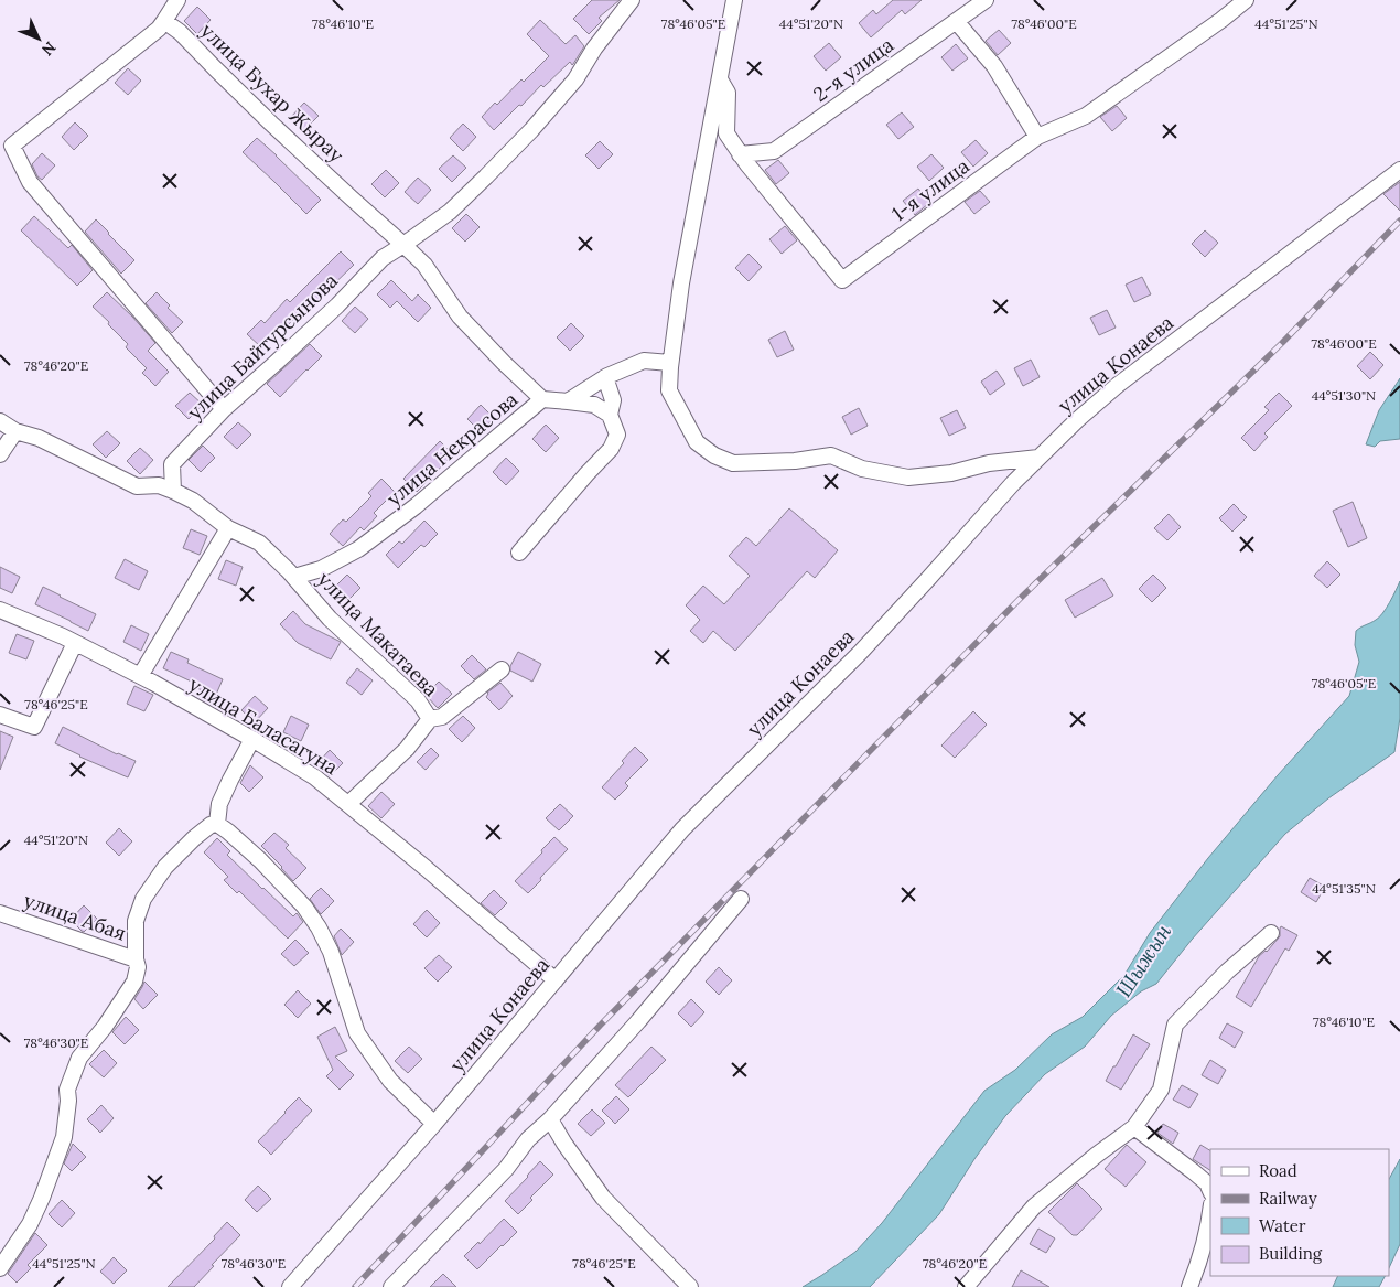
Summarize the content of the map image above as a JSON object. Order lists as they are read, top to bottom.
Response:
{
  "streets": {
    "street": [
      "2-я улица",
      "улица Бухар Жырау",
      "1-я улица",
      "улица Байтурсынова",
      "улица Конаева",
      "улица Некрасова",
      "улица Макатаева",
      "улица Баласагуна",
      "улица Абая"
    ]
  },
  "crossings": [
    ["2-я улица", "1-я улица"],
    ["улица Бухар Жырау", "улица Байтурсынова"],
    ["улица Байтурсынова", "улица Макатаева"],
    ["улица Конаева", "улица Баласагуна"],
    ["улица Некрасова", "улица Макатаева"],
    ["улица Макатаева", "улица Баласагуна"]
  ],
  "water": ["Шыжын"],
  "legend": [
    "Road",
    "Railway",
    "Water",
    "Building"
  ],
  "north": "bottom right",
  "coordinates": [
    "78°46'10\"E",
    "78°46'05\"E",
    "78°46'00\"E",
    "44°51'20\"N",
    "44°51'25\"N",
    "78°46'20\"E",
    "44°51'30\"N",
    "78°46'25\"E",
    "44°51'35\"N",
    "78°46'30\"E"
  ]
}
